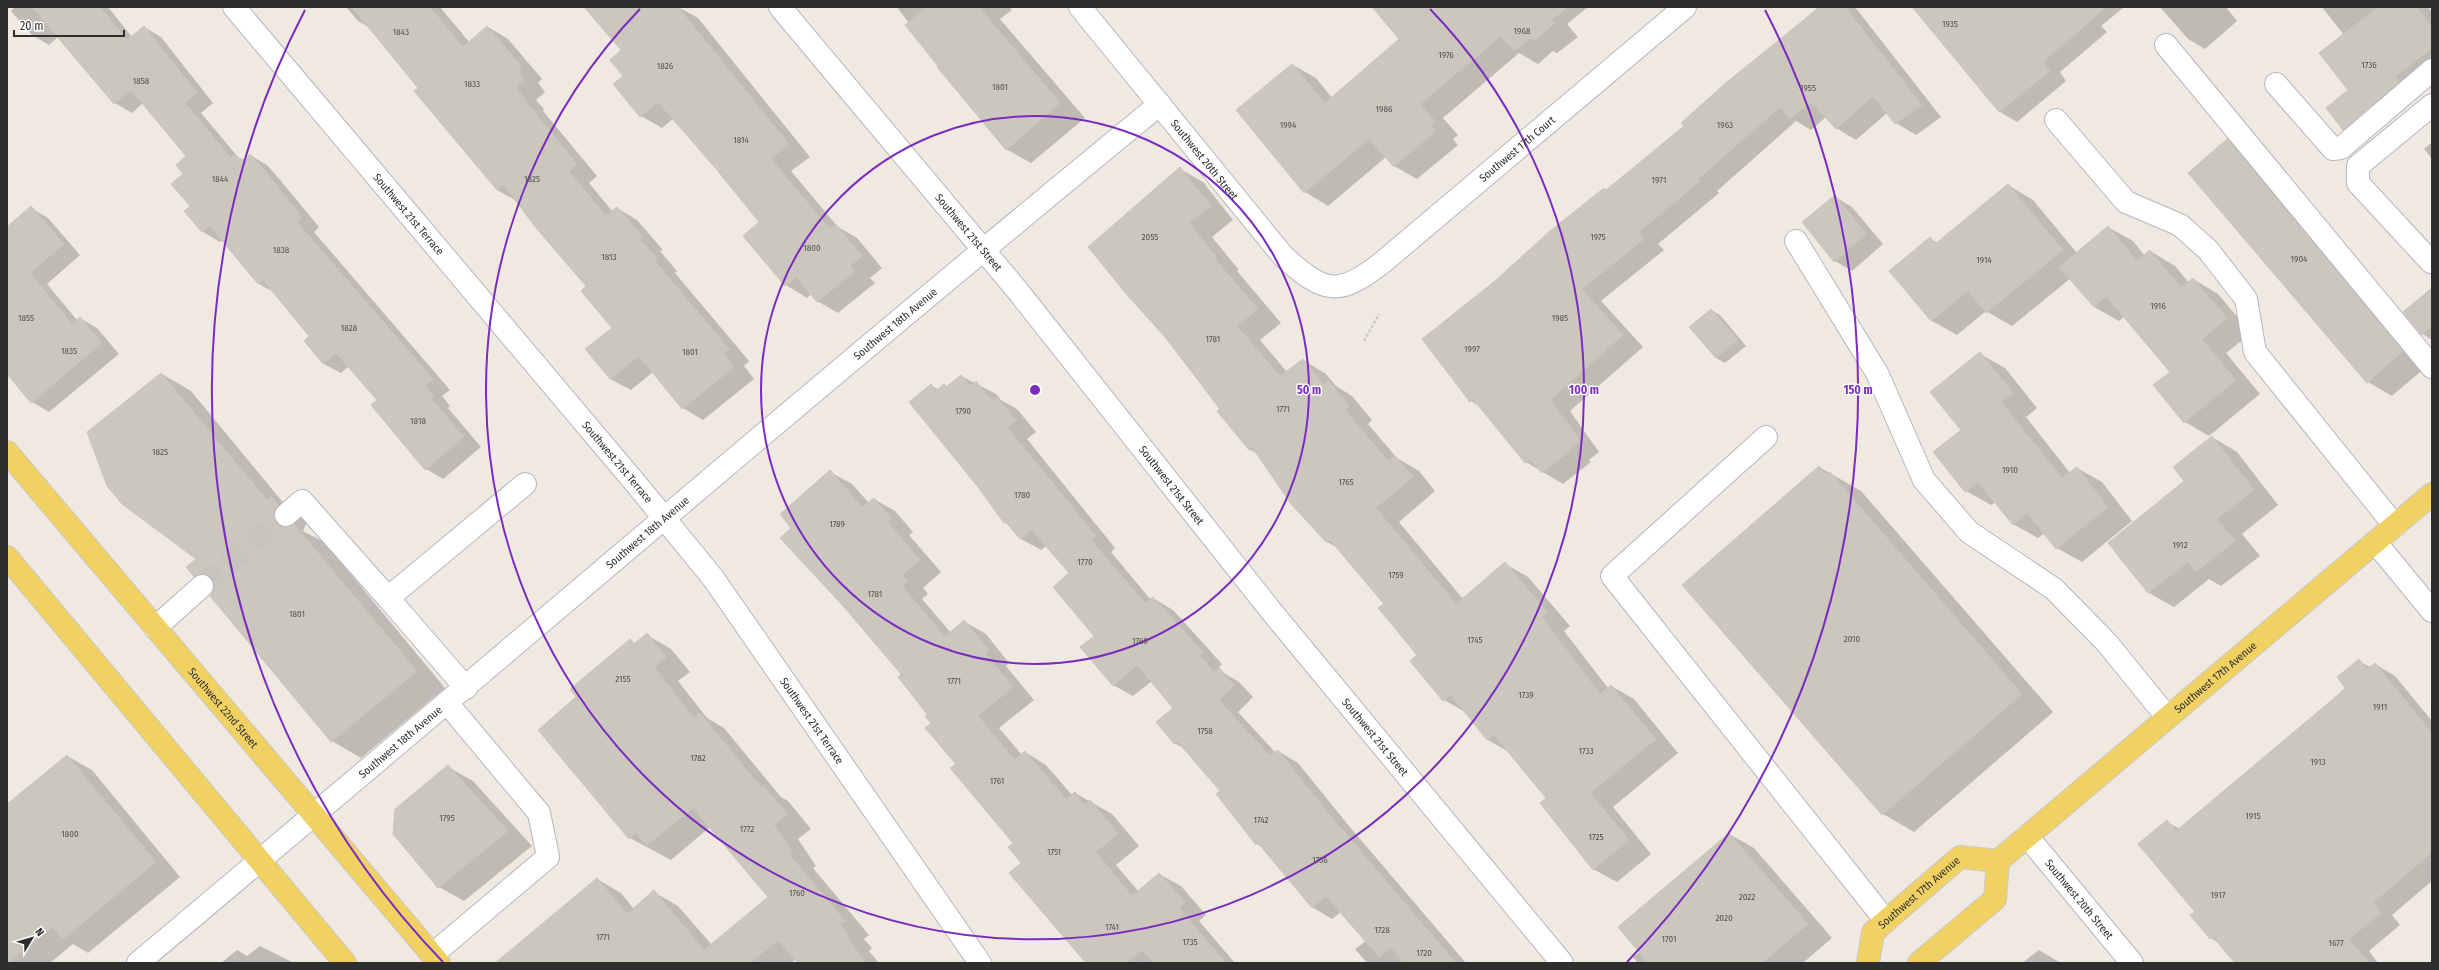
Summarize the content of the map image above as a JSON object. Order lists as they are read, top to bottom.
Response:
{
  "streets": {
    "main road": ["Southwest 17th Avenue", "Southwest 22nd Street"],
    "street": [
      "Southwest 17th Court",
      "Southwest 20th Street",
      "Southwest 21st Terrace",
      "Southwest 21st Street",
      "Southwest 18th Avenue"
    ]
  },
  "crossings": [
    ["Southwest 17th Court", "Southwest 20th Street"],
    ["Southwest 20th Street", "Southwest 18th Avenue"],
    ["Southwest 20th Street", "Southwest 17th Avenue"],
    ["Southwest 21st Terrace", "Southwest 18th Avenue"],
    ["Southwest 21st Street", "Southwest 18th Avenue"],
    ["Southwest 18th Avenue", "Southwest 22nd Street"]
  ],
  "house_numbers": [
    "1935",
    "1968",
    "1843",
    "1976",
    "1736",
    "1826",
    "1858",
    "1833",
    "1801",
    "1955",
    "1986",
    "1994",
    "1963",
    "1814",
    "1844",
    "1825",
    "1971",
    "2055",
    "1975",
    "1800",
    "1838",
    "1813",
    "1904",
    "1914",
    "1916",
    "1855",
    "1985",
    "1828",
    "1781",
    "1997",
    "1835",
    "1801",
    "1771",
    "1790",
    "1818",
    "1825",
    "1910",
    "1765",
    "1780",
    "1789",
    "1912",
    "1770",
    "1759",
    "1781",
    "1801",
    "2010",
    "1745",
    "1760",
    "2155",
    "1771",
    "1739",
    "1911",
    "1758",
    "1733",
    "1782",
    "1913",
    "1761",
    "1915",
    "1795",
    "1742",
    "1772",
    "1800",
    "1725",
    "1751",
    "1736",
    "1760",
    "1917",
    "2022",
    "2020",
    "1741",
    "1728",
    "1771",
    "1701",
    "1735",
    "1677",
    "1720"
  ],
  "scale_bar": "20 m",
  "north": "top right",
  "rings": ["50 m", "100 m", "150 m"]
}
